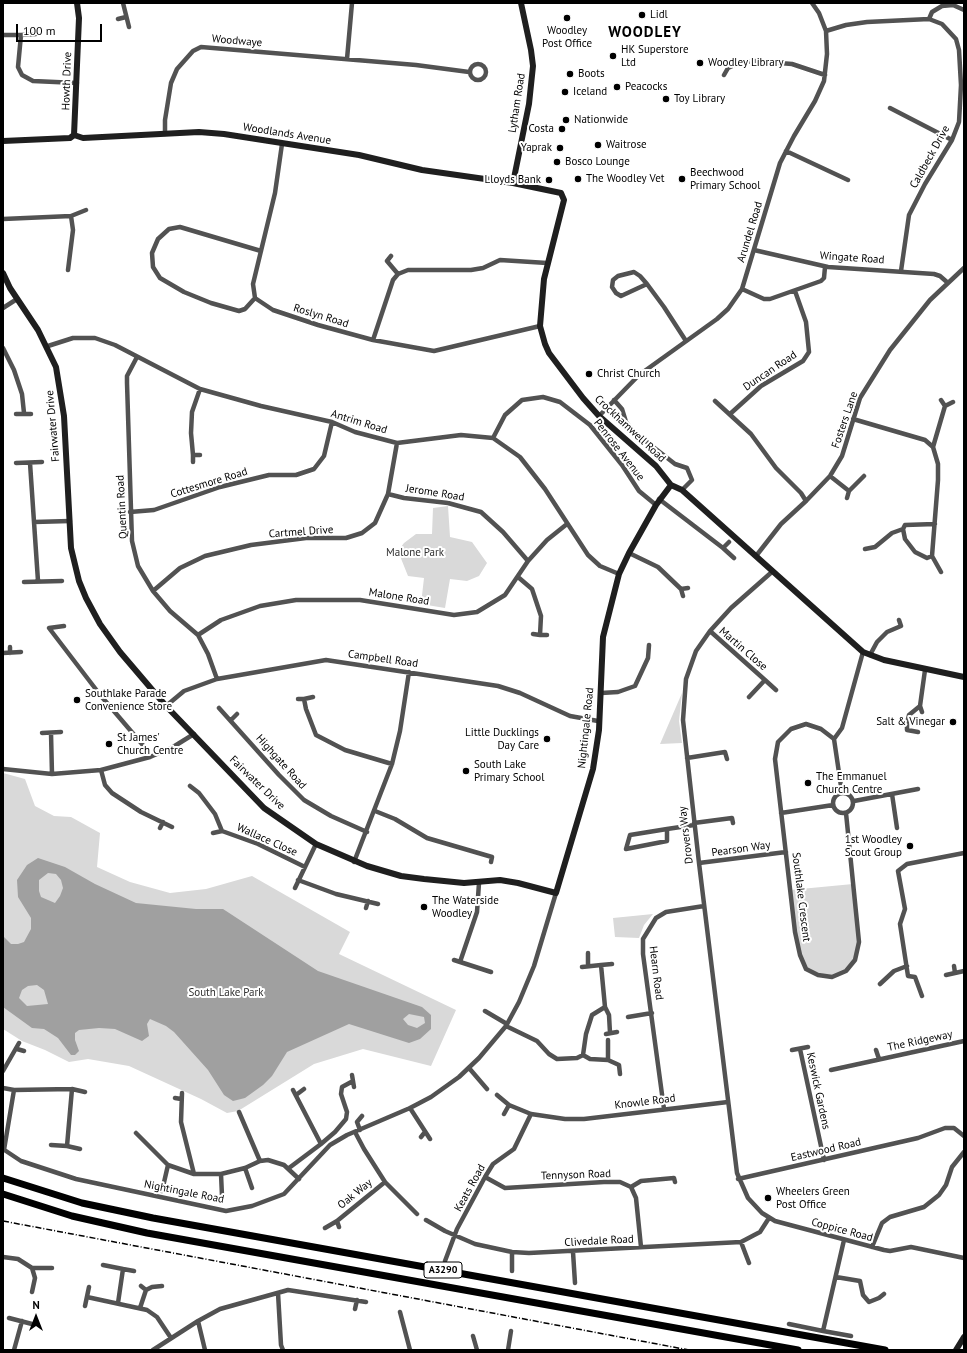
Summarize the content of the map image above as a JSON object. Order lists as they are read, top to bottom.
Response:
{
  "streets": {
    "main road": ["A3290"],
    "street": [
      "Woodwaye",
      "Howth Drive",
      "Lytham Road",
      "Woodlands Avenue",
      "Caldbeck Drive",
      "Arundel Road",
      "Wingate Road",
      "Roslyn Road",
      "Duncan Road",
      "Fosters Lane",
      "Antrim Road",
      "Fairwater Drive",
      "Crockhamwell Road",
      "Penrose Avenue",
      "Cottesmore Road",
      "Jerome Road",
      "Quentin Road",
      "Cartmel Drive",
      "Malone Road",
      "Martin Close",
      "Campbell Road",
      "Nightingale Road",
      "Highgate Road",
      "Drovers Way",
      "Wallace Close",
      "Pearson Way",
      "Southlake Crescent",
      "Hearn Road",
      "The Ridgeway",
      "Keswick Gardens",
      "Knowle Road",
      "Eastwood Road",
      "Tennyson Road",
      "Keats Road",
      "Oak Way",
      "Coppice Road",
      "Clivedale Road"
    ]
  },
  "crossings": [
    ["Woodwaye", "Woodlands Avenue"],
    ["Howth Drive", "Woodlands Avenue"],
    ["Lytham Road", "Woodlands Avenue"],
    ["Woodlands Avenue", "Crockhamwell Road"],
    ["Caldbeck Drive", "Wingate Road"],
    ["Arundel Road", "Wingate Road"],
    ["Arundel Road", "Crockhamwell Road"],
    ["Wingate Road", "Fosters Lane"],
    ["Roslyn Road", "Crockhamwell Road"],
    ["Fosters Lane", "Crockhamwell Road"],
    ["Antrim Road", "Fairwater Drive"],
    ["Antrim Road", "Penrose Avenue"],
    ["Antrim Road", "Cottesmore Road"],
    ["Antrim Road", "Quentin Road"],
    ["Antrim Road", "Cartmel Drive"],
    ["Fairwater Drive", "Campbell Road"],
    ["Fairwater Drive", "Nightingale Road"],
    ["Fairwater Drive", "Wallace Close"],
    ["Crockhamwell Road", "Nightingale Road"],
    ["Crockhamwell Road", "Drovers Way"],
    ["Penrose Avenue", "Nightingale Road"],
    ["Cottesmore Road", "Quentin Road"],
    ["Jerome Road", "Cartmel Drive"],
    ["Jerome Road", "Malone Road"],
    ["Quentin Road", "Cartmel Drive"],
    ["Quentin Road", "Malone Road"],
    ["Quentin Road", "Campbell Road"],
    ["Martin Close", "Drovers Way"],
    ["Campbell Road", "Nightingale Road"],
    ["Drovers Way", "Pearson Way"],
    ["Drovers Way", "Hearn Road"],
    ["Drovers Way", "Knowle Road"],
    ["Drovers Way", "Coppice Road"],
    ["Pearson Way", "Southlake Crescent"],
    ["Hearn Road", "Knowle Road"],
    ["Keswick Gardens", "Eastwood Road"],
    ["Knowle Road", "Keats Road"],
    ["Eastwood Road", "Coppice Road"],
    ["Tennyson Road", "Keats Road"],
    ["Keats Road", "Clivedale Road"],
    ["Coppice Road", "Clivedale Road"]
  ],
  "districts": ["WOODLEY"],
  "parks": ["Malone Park", "South Lake Park"],
  "places": [
    "Lidl",
    "Woodley Post Office",
    "HK Superstore Ltd",
    "Woodley Library",
    "Boots",
    "Peacocks",
    "Iceland",
    "Toy Library",
    "Nationwide",
    "Costa",
    "Waitrose",
    "Yaprak",
    "Bosco Lounge",
    "The Woodley Vet",
    "Beechwood Primary School",
    "Lloyds Bank",
    "Christ Church",
    "Southlake Parade Convenience Store",
    "Salt & Vinegar",
    "Little Ducklings Day Care",
    "St James' Church Centre",
    "South Lake Primary School",
    "The Emmanuel Church Centre",
    "1st Woodley Scout Group",
    "The Waterside Woodley",
    "Wheelers Green Post Office"
  ],
  "scale_bar": "100 m",
  "north": "top"
}
